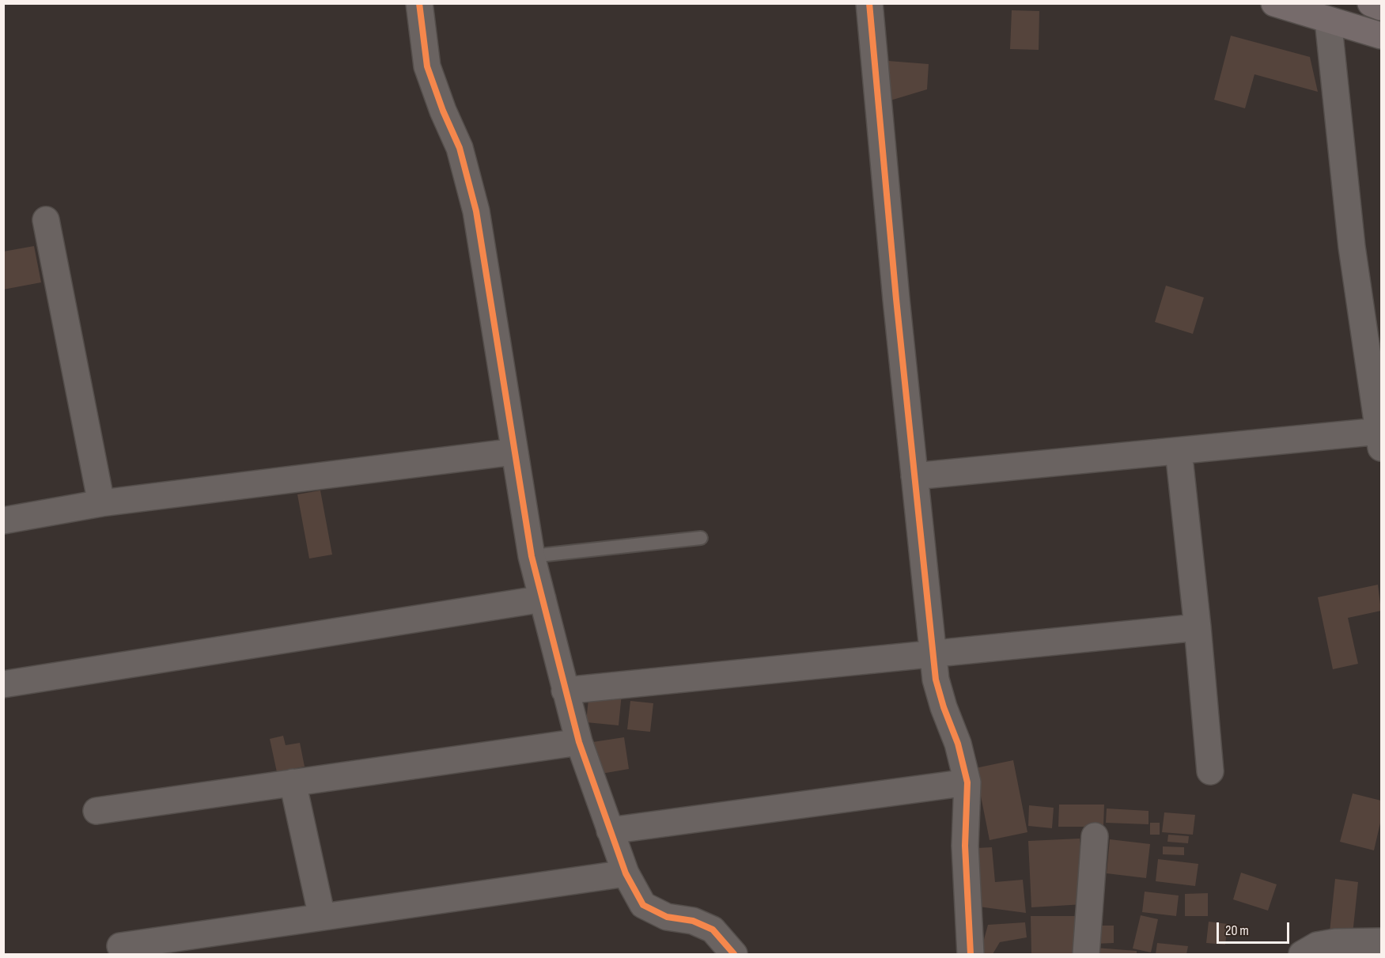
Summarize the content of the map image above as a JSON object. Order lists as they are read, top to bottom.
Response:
{
  "scale_bar": "20 m"
}
